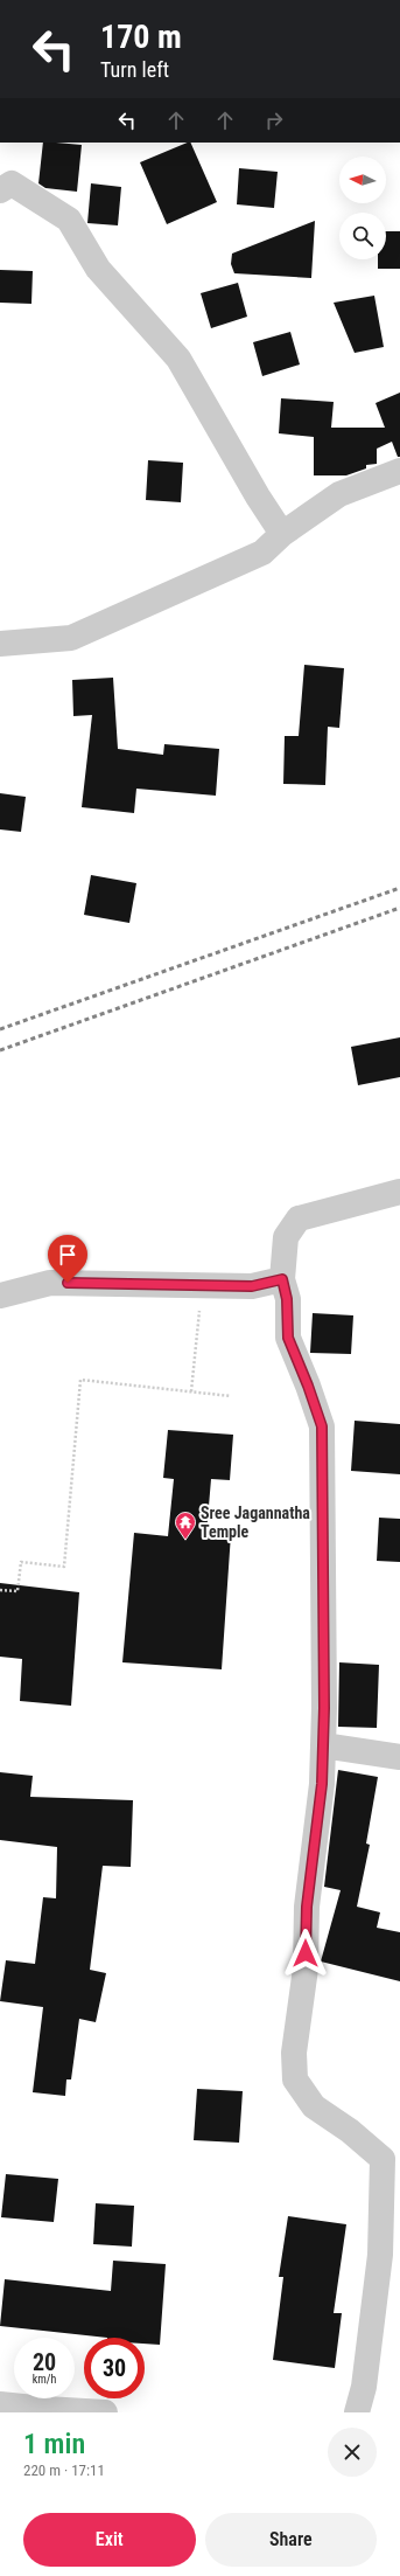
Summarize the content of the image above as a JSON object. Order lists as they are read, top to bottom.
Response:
{
  "places": {
    "temple": ["Sree Jagannatha Temple"]
  },
  "north": "left",
  "page": {
    "turn": ["170 m", "Turn left"],
    "speed": "20 km/h",
    "limit": "30",
    "heading": ["1 min", "220 m · 17:11"],
    "buttons": ["Exit", "Share"]
  }
}
